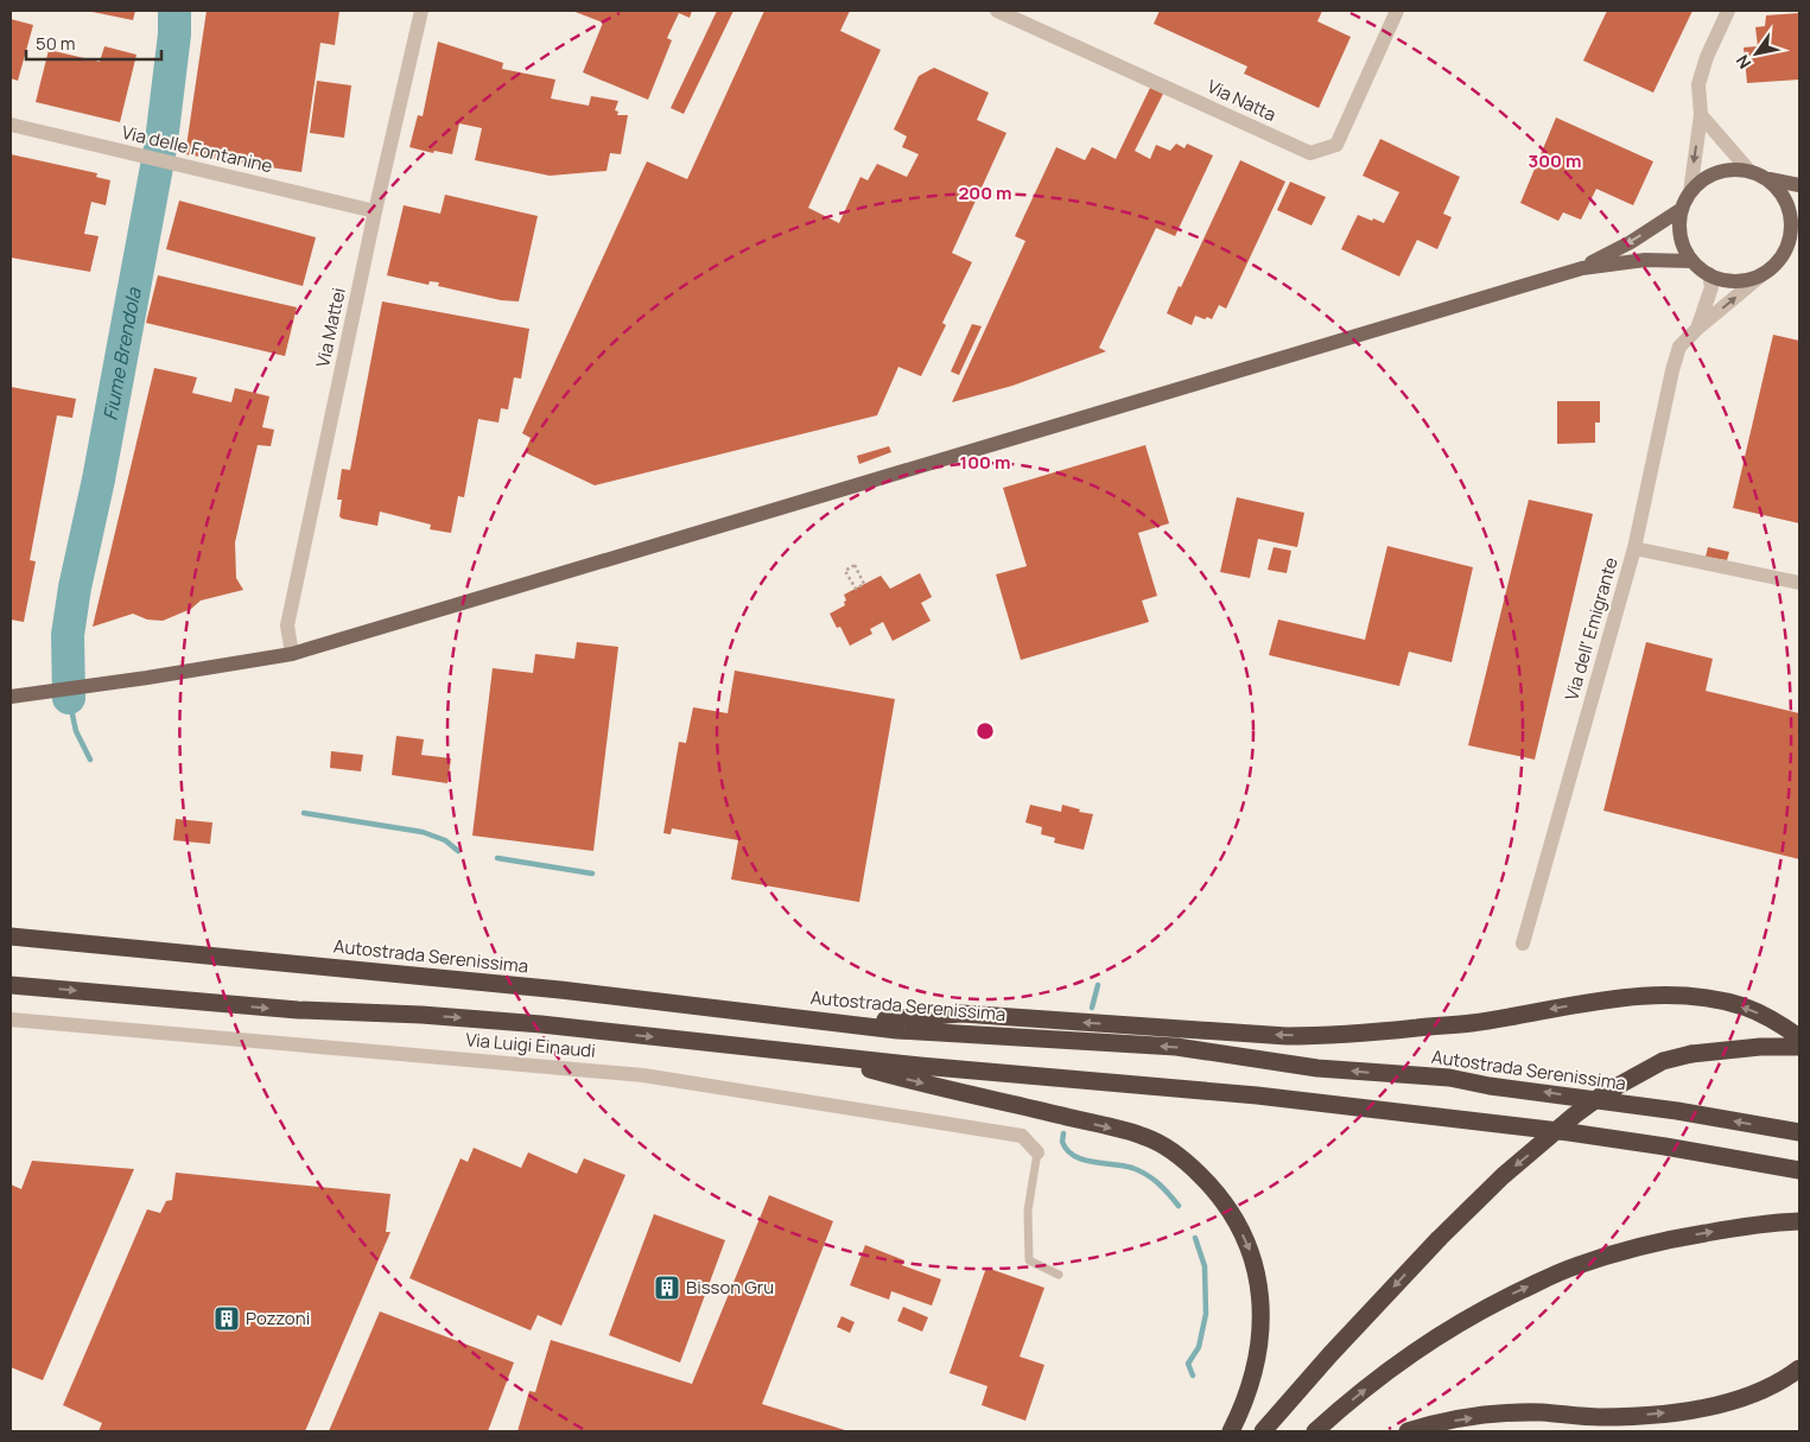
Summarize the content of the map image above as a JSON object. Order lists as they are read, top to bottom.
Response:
{
  "streets": {
    "highway": ["Autostrada Serenissima"],
    "street": [
      "Via Natta",
      "Via delle Fontanine",
      "Via Mattei",
      "Via dell' Emigrante",
      "Via Luigi Einaudi"
    ]
  },
  "crossings": [
    ["Via delle Fontanine", "Via Mattei"]
  ],
  "water": ["Fiume Brendola"],
  "places": {
    "building": ["Bisson Gru", "Pozzoni"]
  },
  "scale_bar": "50 m",
  "north": "bottom left",
  "rings": ["300 m", "200 m", "100 m"]
}
